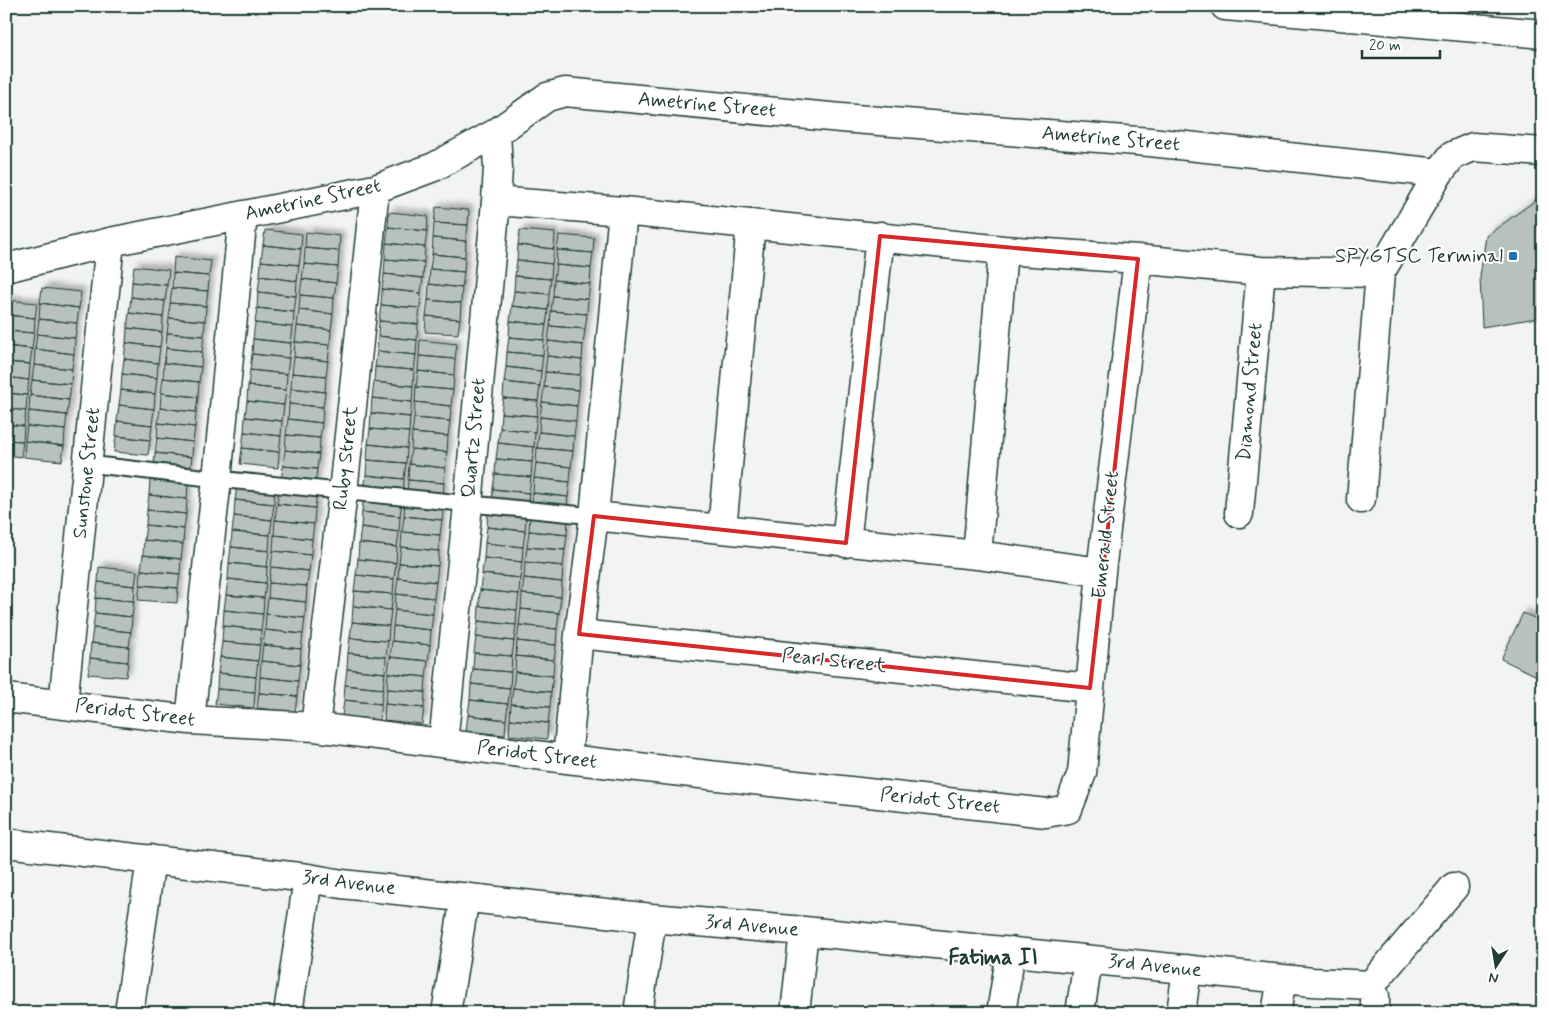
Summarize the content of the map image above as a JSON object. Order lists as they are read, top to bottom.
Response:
{
  "streets": {
    "street": [
      "Ametrine Street",
      "Diamond Street",
      "Quartz Street",
      "Ruby Street",
      "Sunstone Street",
      "Emerald Street",
      "Pearl Street",
      "Peridot Street",
      "3rd Avenue"
    ]
  },
  "crossings": [
    ["Ametrine Street", "Quartz Street"],
    ["Ametrine Street", "Ruby Street"],
    ["Ametrine Street", "Sunstone Street"],
    ["Quartz Street", "Peridot Street"],
    ["Ruby Street", "Peridot Street"],
    ["Sunstone Street", "Peridot Street"],
    ["Emerald Street", "Pearl Street"],
    ["Emerald Street", "Peridot Street"]
  ],
  "districts": ["Fatima II"],
  "places": {
    "transit": ["SPYGTSC Terminal"]
  },
  "scale_bar": "20 m",
  "north": "bottom"
}
